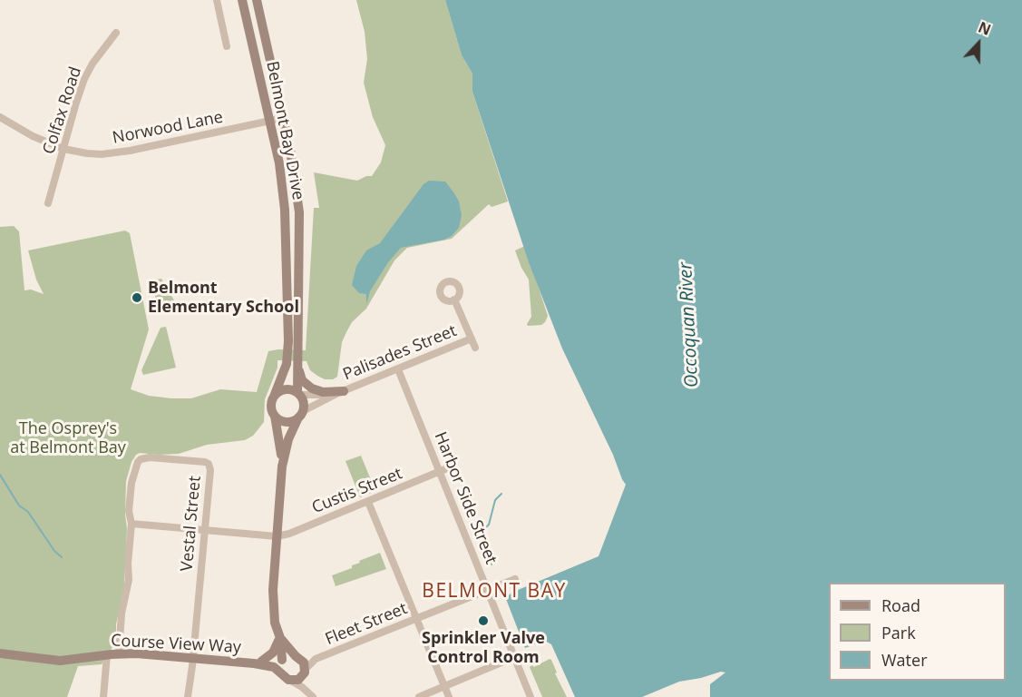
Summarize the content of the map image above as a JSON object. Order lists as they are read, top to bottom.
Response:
{
  "streets": {
    "street": [
      "Colfax Road",
      "Norwood Lane",
      "Belmont Bay Drive",
      "Palisades Street",
      "Custis Street",
      "Harbor Side Street",
      "Vestal Street",
      "Fleet Street",
      "Course View Way"
    ]
  },
  "crossings": [
    ["Colfax Road", "Norwood Lane"],
    ["Norwood Lane", "Belmont Bay Drive"],
    ["Belmont Bay Drive", "Palisades Street"],
    ["Belmont Bay Drive", "Custis Street"],
    ["Belmont Bay Drive", "Fleet Street"],
    ["Belmont Bay Drive", "Course View Way"],
    ["Palisades Street", "Harbor Side Street"],
    ["Custis Street", "Harbor Side Street"],
    ["Harbor Side Street", "Fleet Street"],
    ["Vestal Street", "Course View Way"],
    ["Fleet Street", "Course View Way"]
  ],
  "districts": ["BELMONT BAY"],
  "water": ["Occoquan River"],
  "parks": ["The Osprey's at Belmont Bay"],
  "places": ["Belmont Elementary School", "Sprinkler Valve Control Room"],
  "legend": ["Road", "Park", "Water"],
  "north": "top"
}
